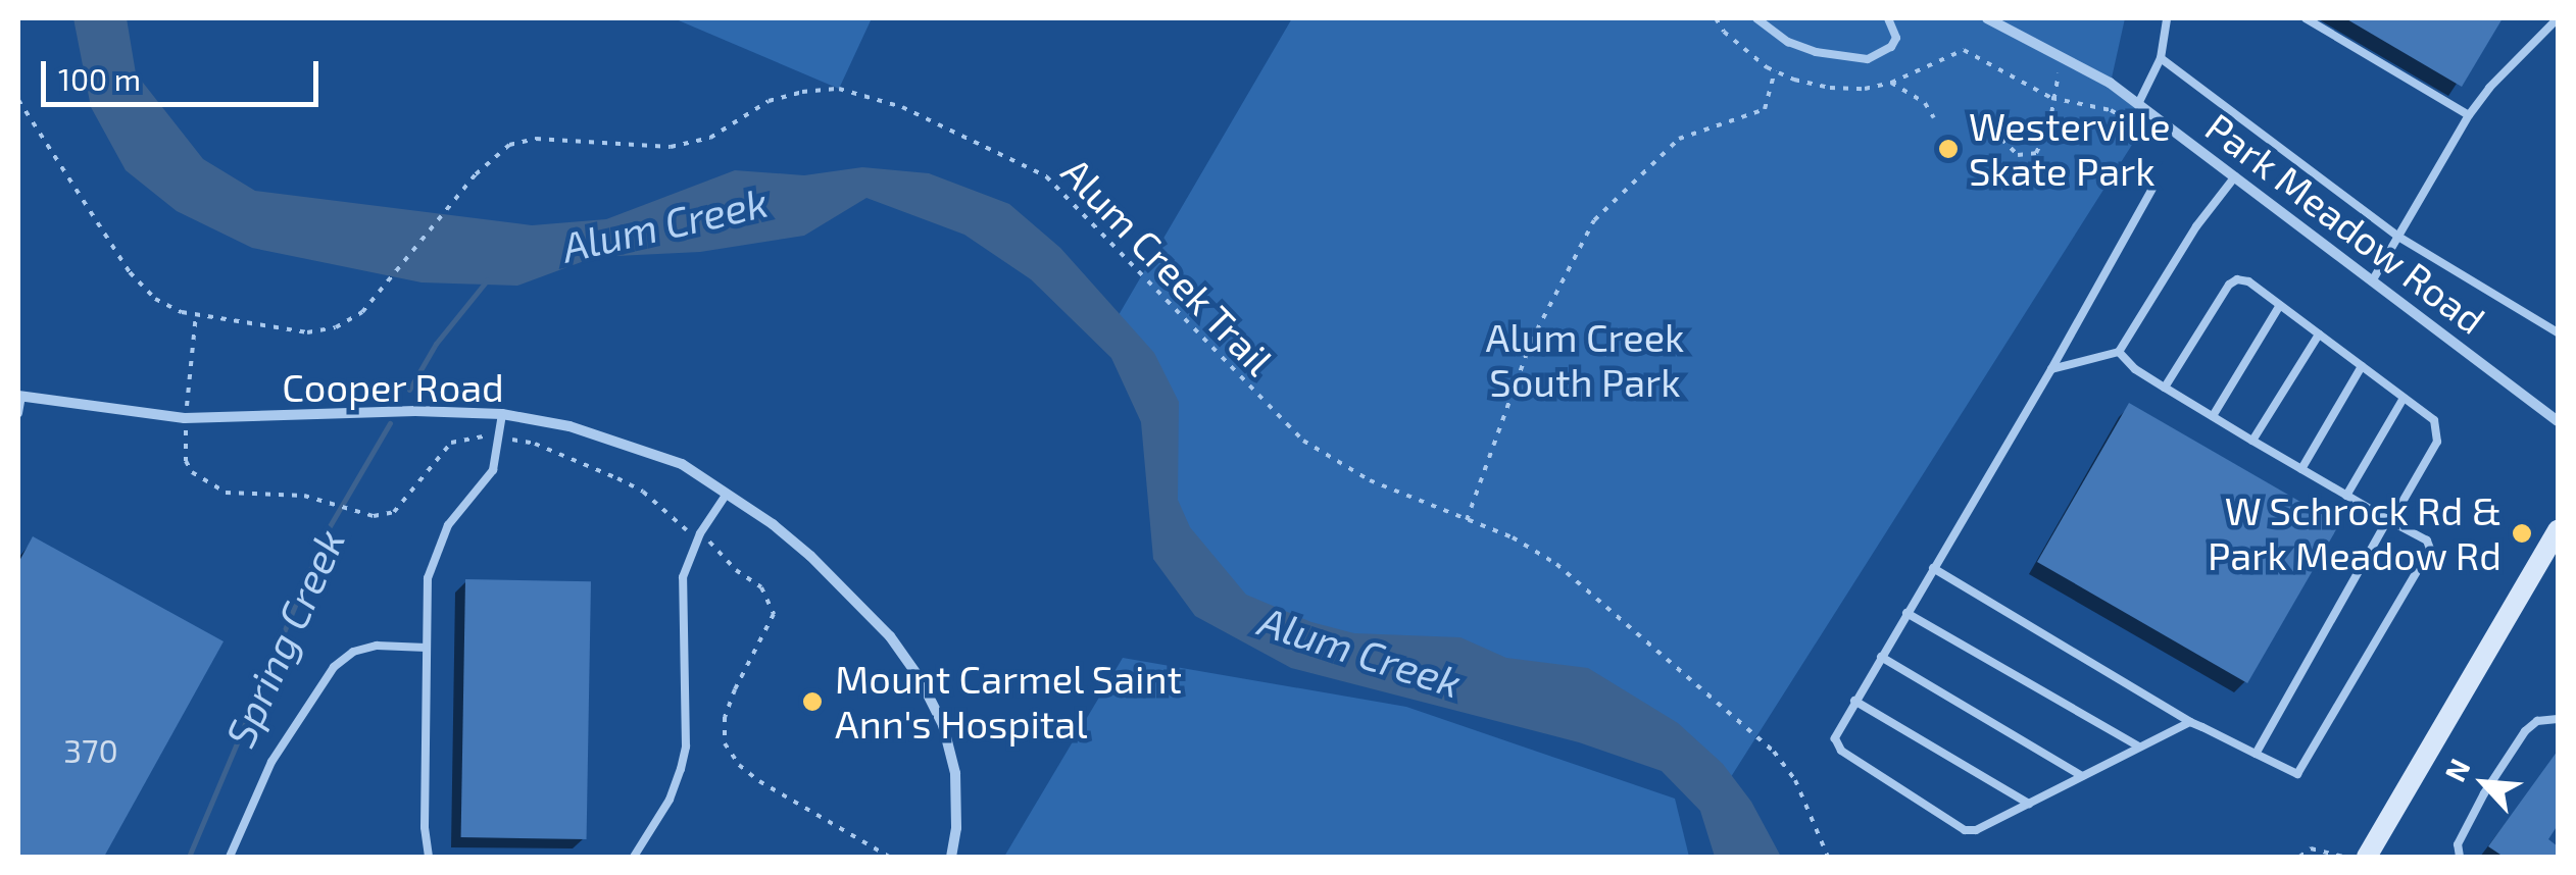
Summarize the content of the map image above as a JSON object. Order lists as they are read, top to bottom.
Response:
{
  "streets": {
    "street": ["Park Meadow Road", "Cooper Road"],
    "path": ["Alum Creek Trail"]
  },
  "water": ["Alum Creek", "Spring Creek"],
  "parks": ["Alum Creek South Park"],
  "places": ["Westerville Skate Park", "W Schrock Rd & Park Meadow Rd", "Mount Carmel Saint Ann's Hospital"],
  "house_numbers": ["370"],
  "scale_bar": "100 m",
  "north": "top left"
}
